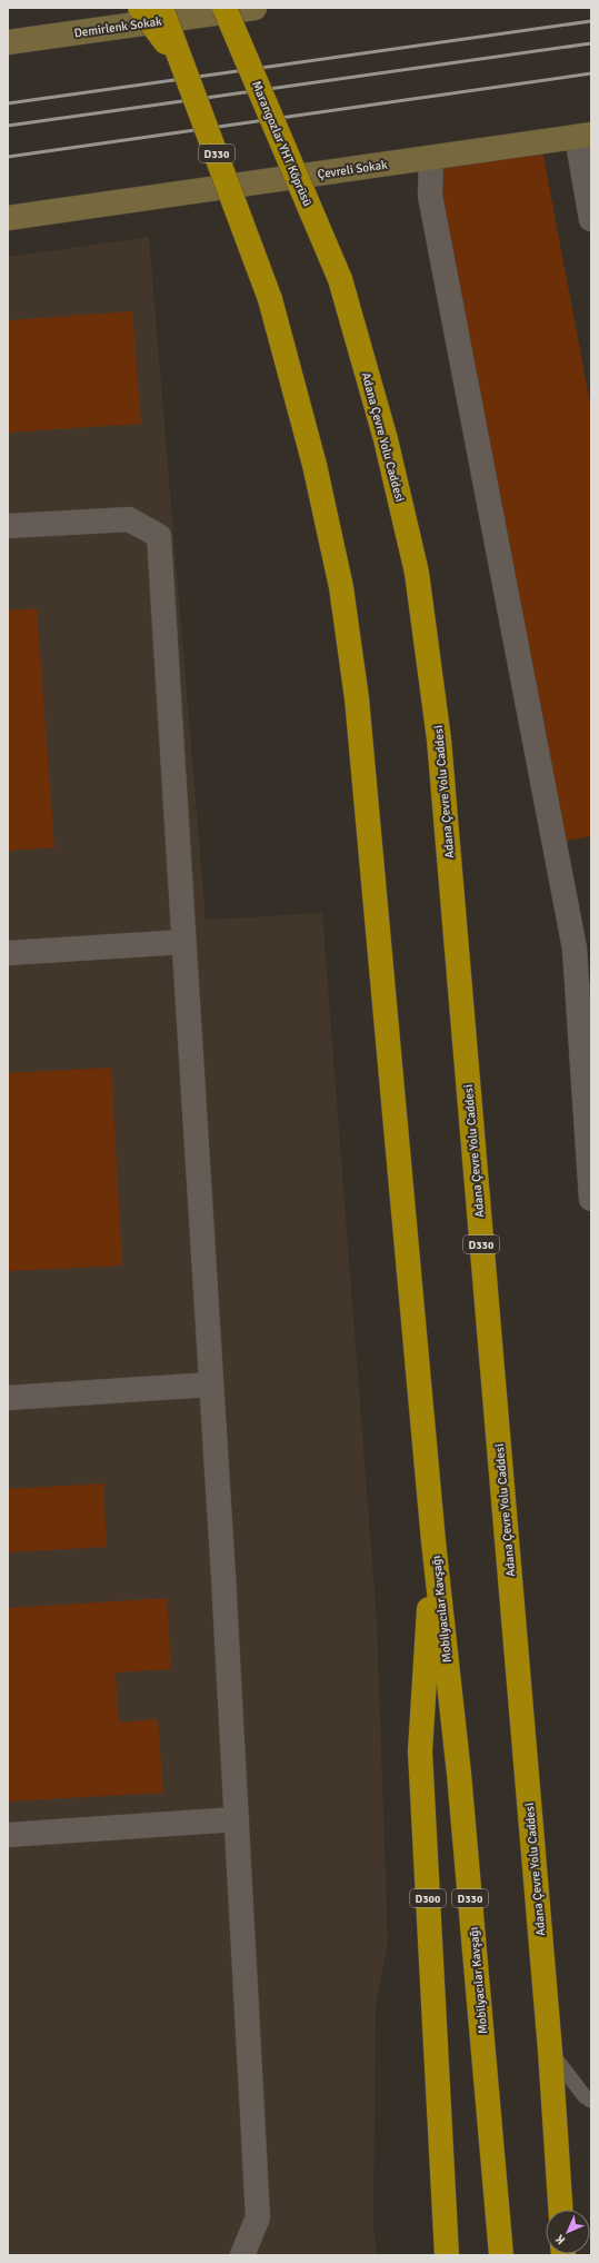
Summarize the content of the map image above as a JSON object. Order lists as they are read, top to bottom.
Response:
{
  "streets": {
    "highway": [
      "Marangozlar YHT Köprüsü",
      "D330",
      "Adana Çevre Yolu Caddesi",
      "Mobilyacılar Kavşağı",
      "D300"
    ],
    "street": ["Demirlenk Sokak", "Çevreli Sokak"]
  },
  "crossings": [
    ["Marangozlar YHT Köprüsü", "Adana Çevre Yolu Caddesi"],
    ["D330", "Mobilyacılar Kavşağı"]
  ],
  "north": "bottom left"
}
